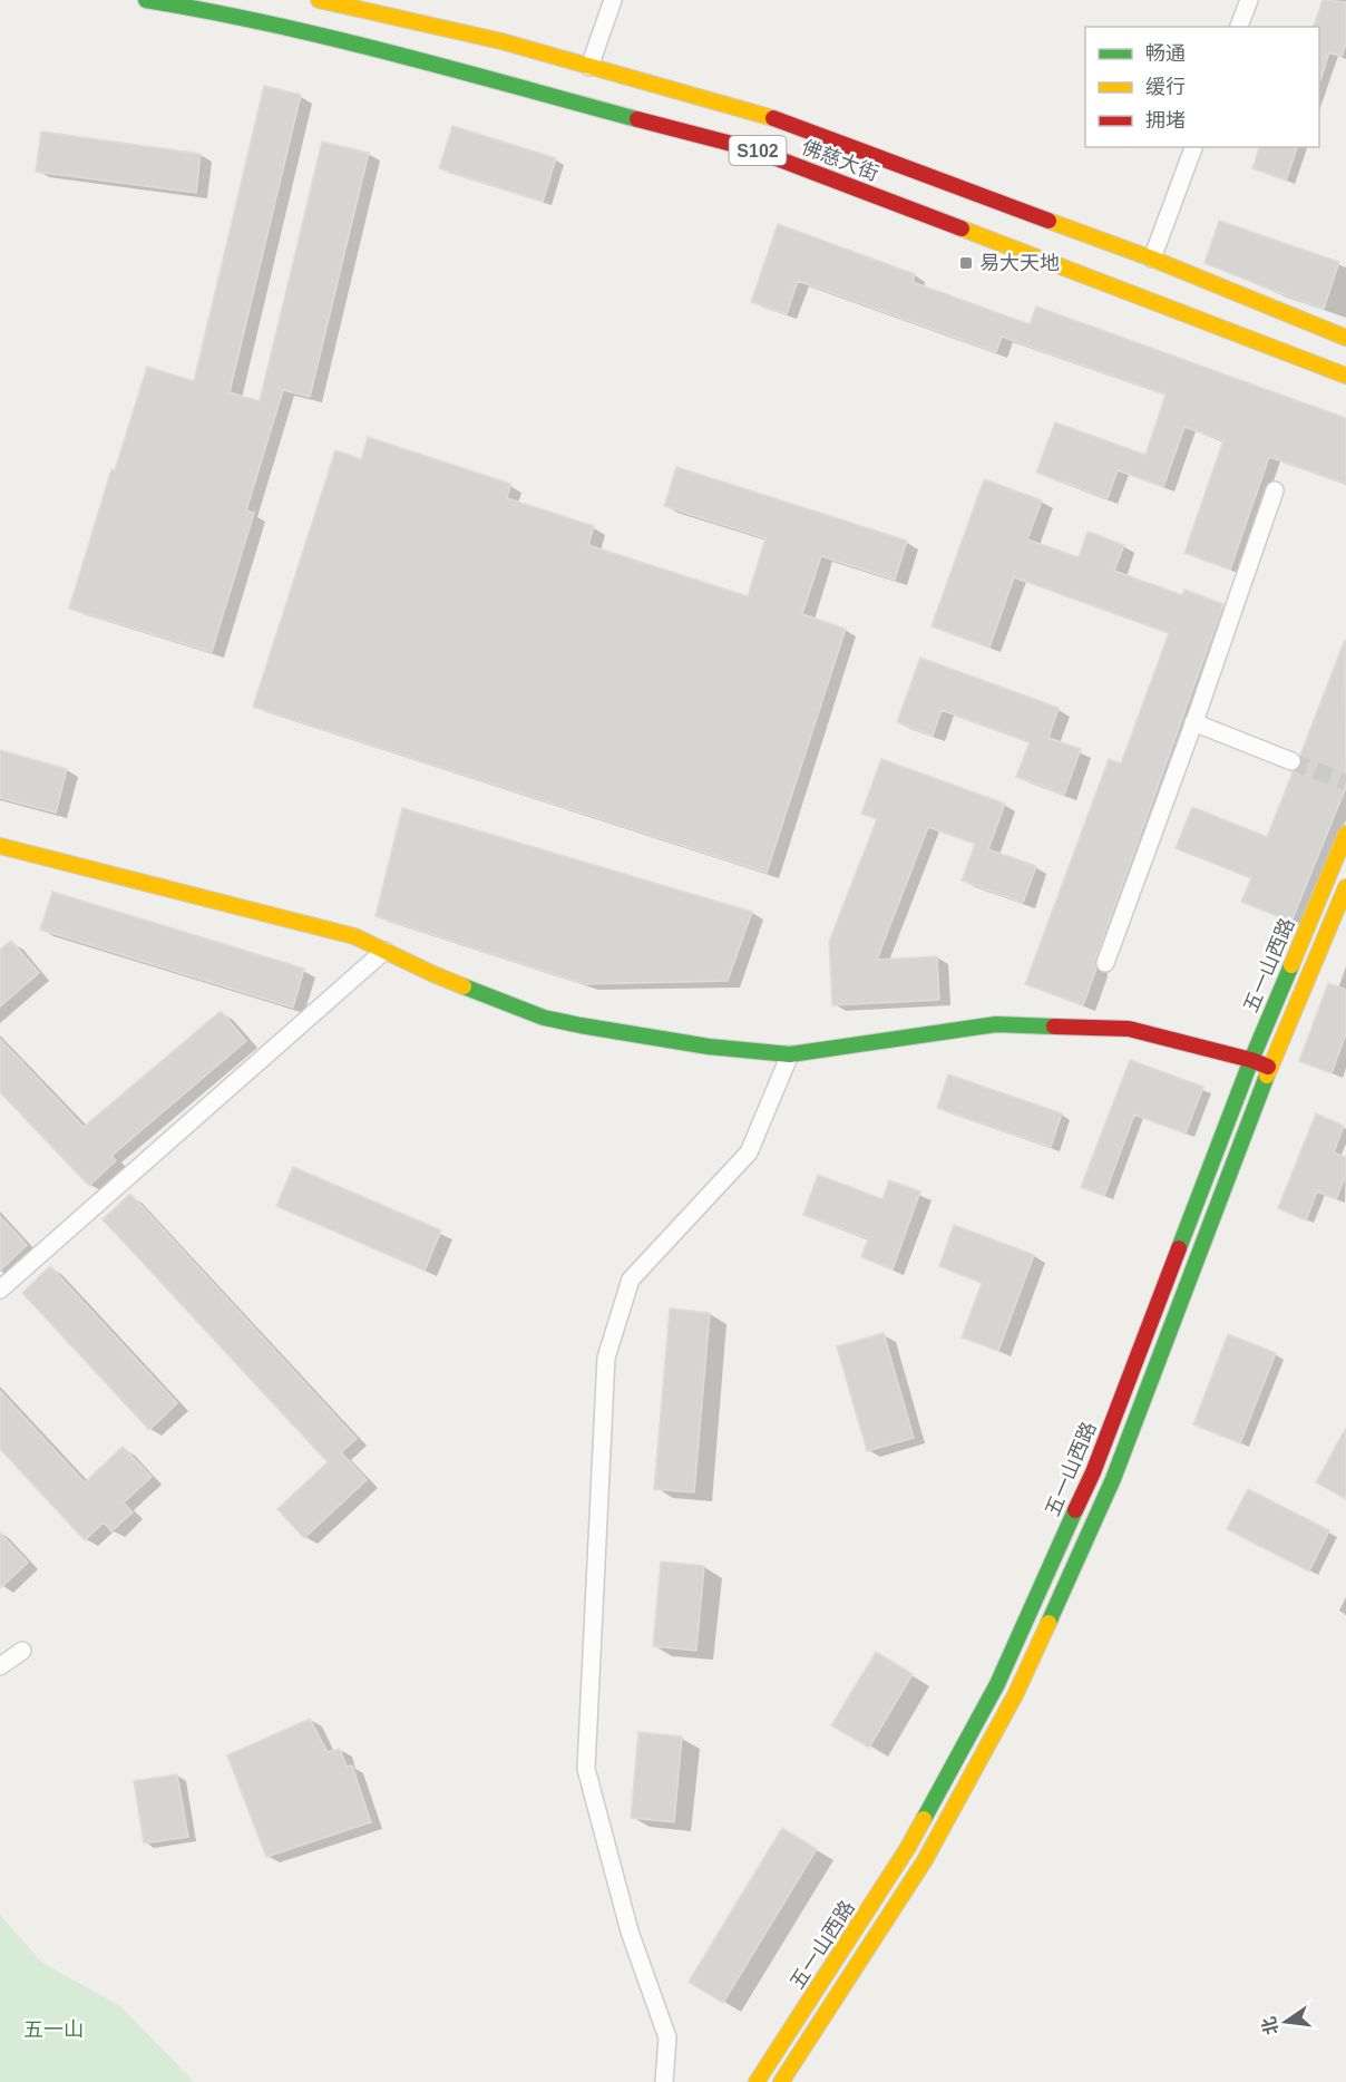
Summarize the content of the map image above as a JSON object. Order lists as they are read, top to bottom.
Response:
{
  "streets": {
    "main road": ["S102", "佛慈大街", "五一山西路"]
  },
  "parks": ["五一山"],
  "places": {
    "transit": ["易大天地"]
  },
  "legend": ["畅通", "缓行", "拥堵"],
  "north": "left"
}
